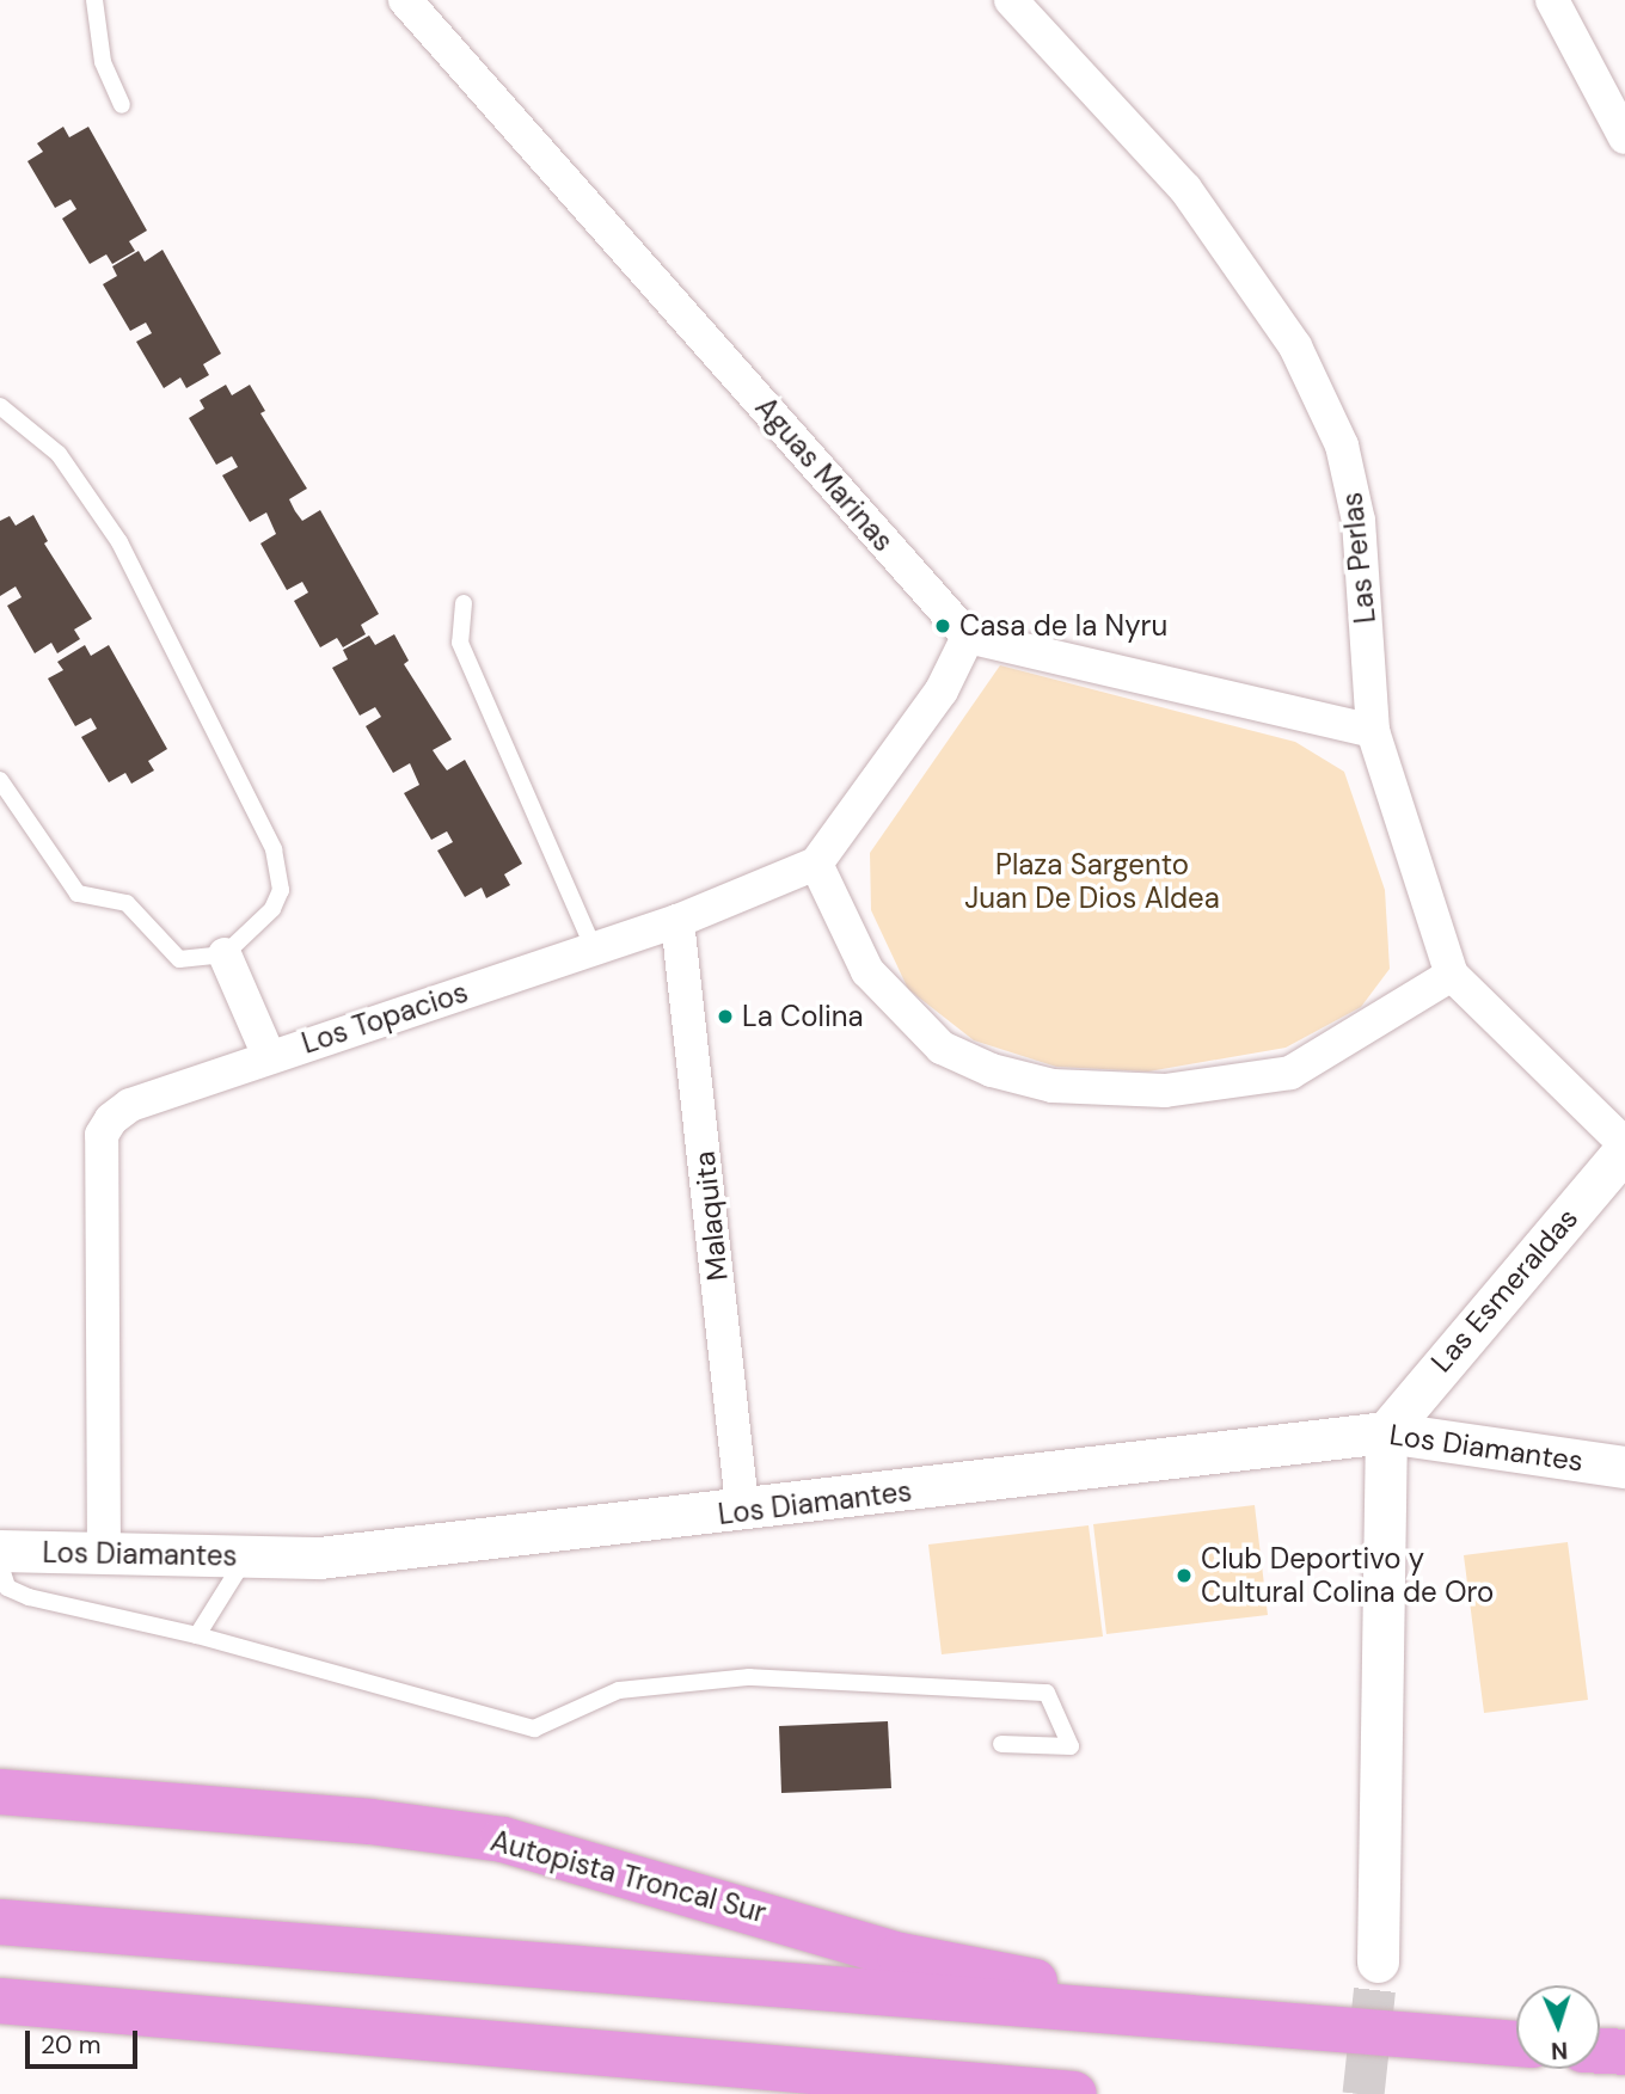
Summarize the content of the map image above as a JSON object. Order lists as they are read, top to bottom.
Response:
{
  "streets": {
    "highway": ["Autopista Troncal Sur"],
    "street": [
      "Aguas Marinas",
      "Las Perlas",
      "Los Topacios",
      "Malaquita",
      "Las Esmeraldas",
      "Los Diamantes"
    ]
  },
  "crossings": [
    ["Las Perlas", "Las Esmeraldas"],
    ["Los Topacios", "Malaquita"],
    ["Los Topacios", "Los Diamantes"],
    ["Malaquita", "Los Diamantes"],
    ["Las Esmeraldas", "Los Diamantes"]
  ],
  "parks": ["Plaza Sargento Juan De Dios Aldea"],
  "places": ["Casa de la Nyru", "La Colina", "Club Deportivo y Cultural Colina de Oro"],
  "scale_bar": "20 m",
  "north": "bottom"
}
